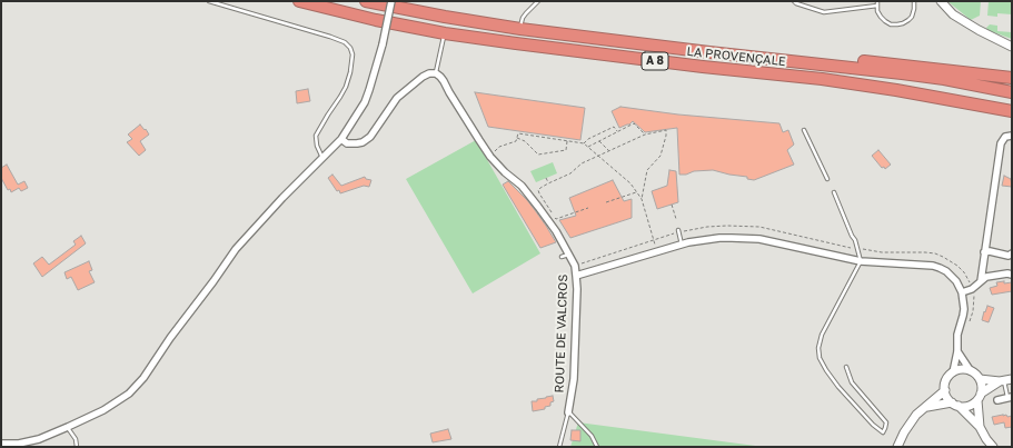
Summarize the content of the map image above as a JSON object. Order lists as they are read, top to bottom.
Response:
{
  "streets": {
    "highway": ["LA PROVENÇALE", "A 8"],
    "street": ["ROUTE DE VALCROS"]
  }
}
